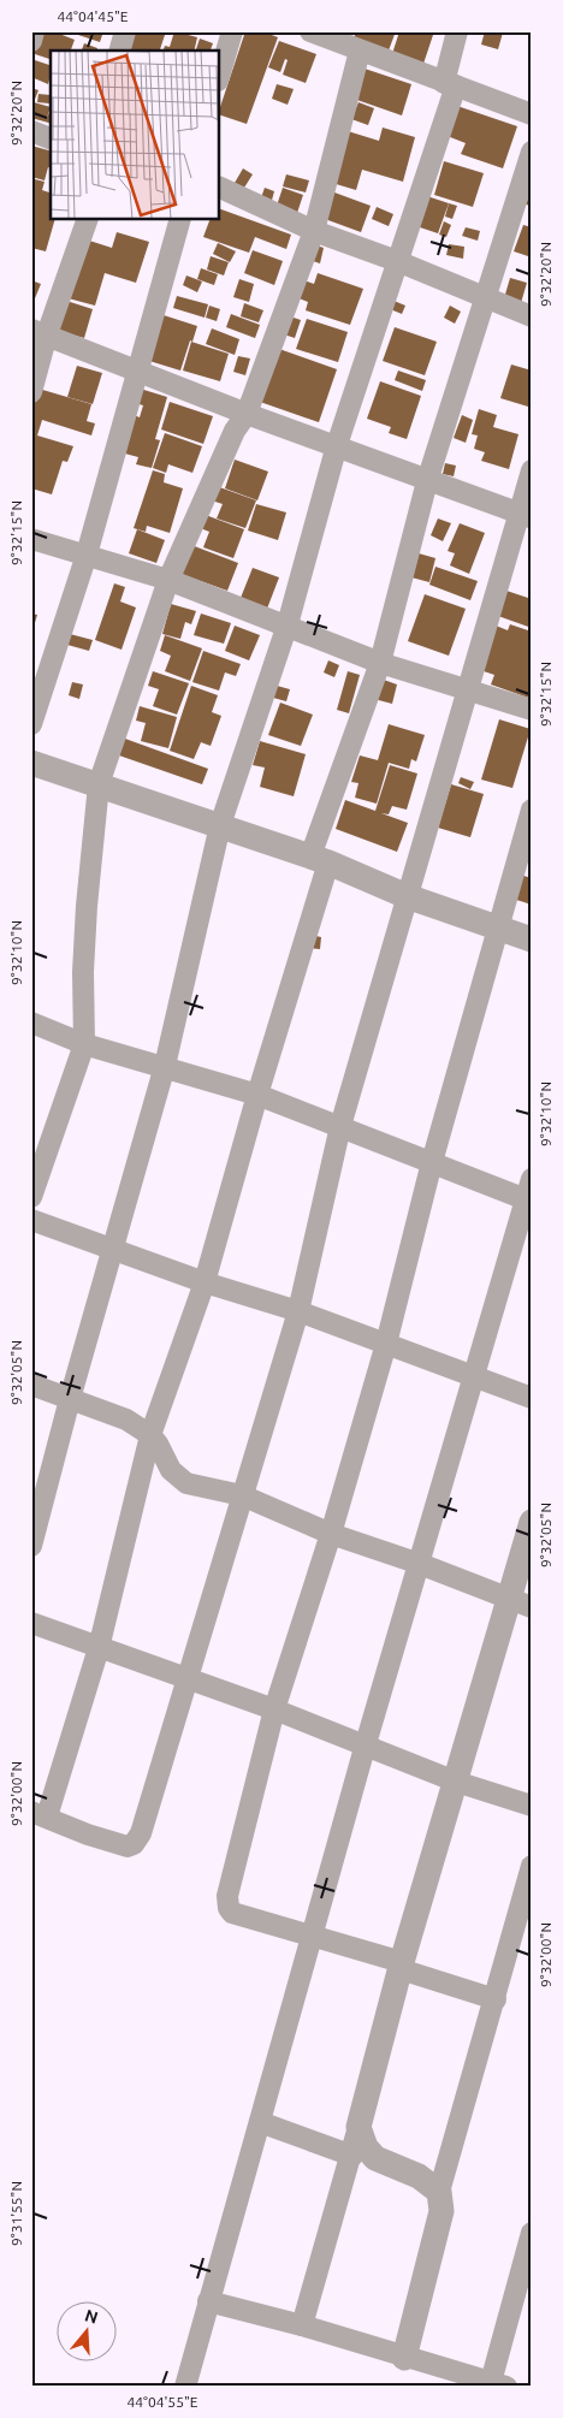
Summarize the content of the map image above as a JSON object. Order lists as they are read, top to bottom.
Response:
{
  "north": "top",
  "coordinates": [
    "44°04'45\"E",
    "9°32'20\"N",
    "9°32'15\"N",
    "9°32'10\"N",
    "9°32'05\"N",
    "9°32'00\"N",
    "9°31'55\"N",
    "44°04'55\"E"
  ]
}
